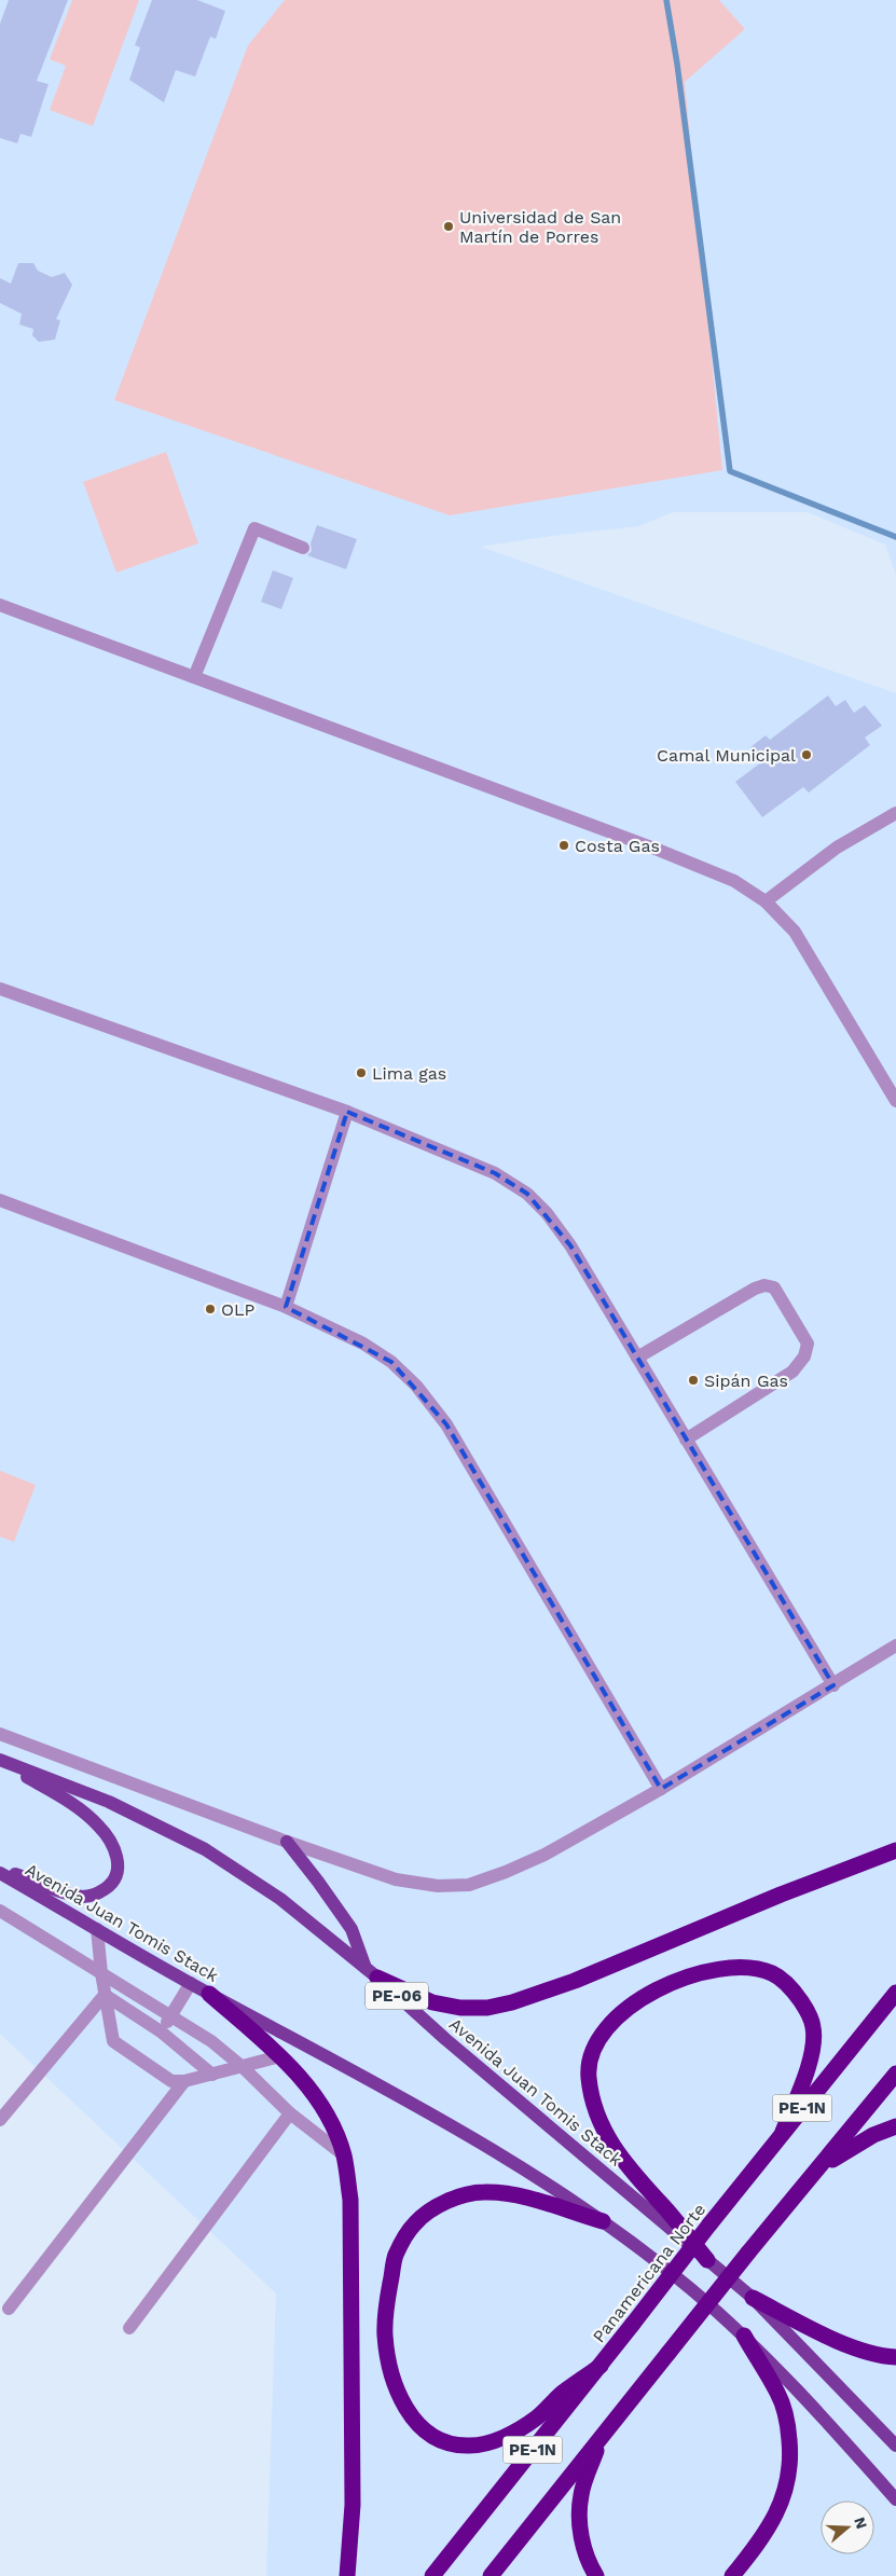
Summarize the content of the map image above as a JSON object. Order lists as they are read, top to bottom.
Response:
{
  "streets": {
    "highway": ["PE-1N", "Panamericana Norte"],
    "main road": ["Avenida Juan Tomis Stack", "PE-06"]
  },
  "places": [
    "Universidad de San Martín de Porres",
    "Camal Municipal",
    "Costa Gas",
    "Lima gas",
    "OLP",
    "Sipán Gas"
  ],
  "north": "right"
}
